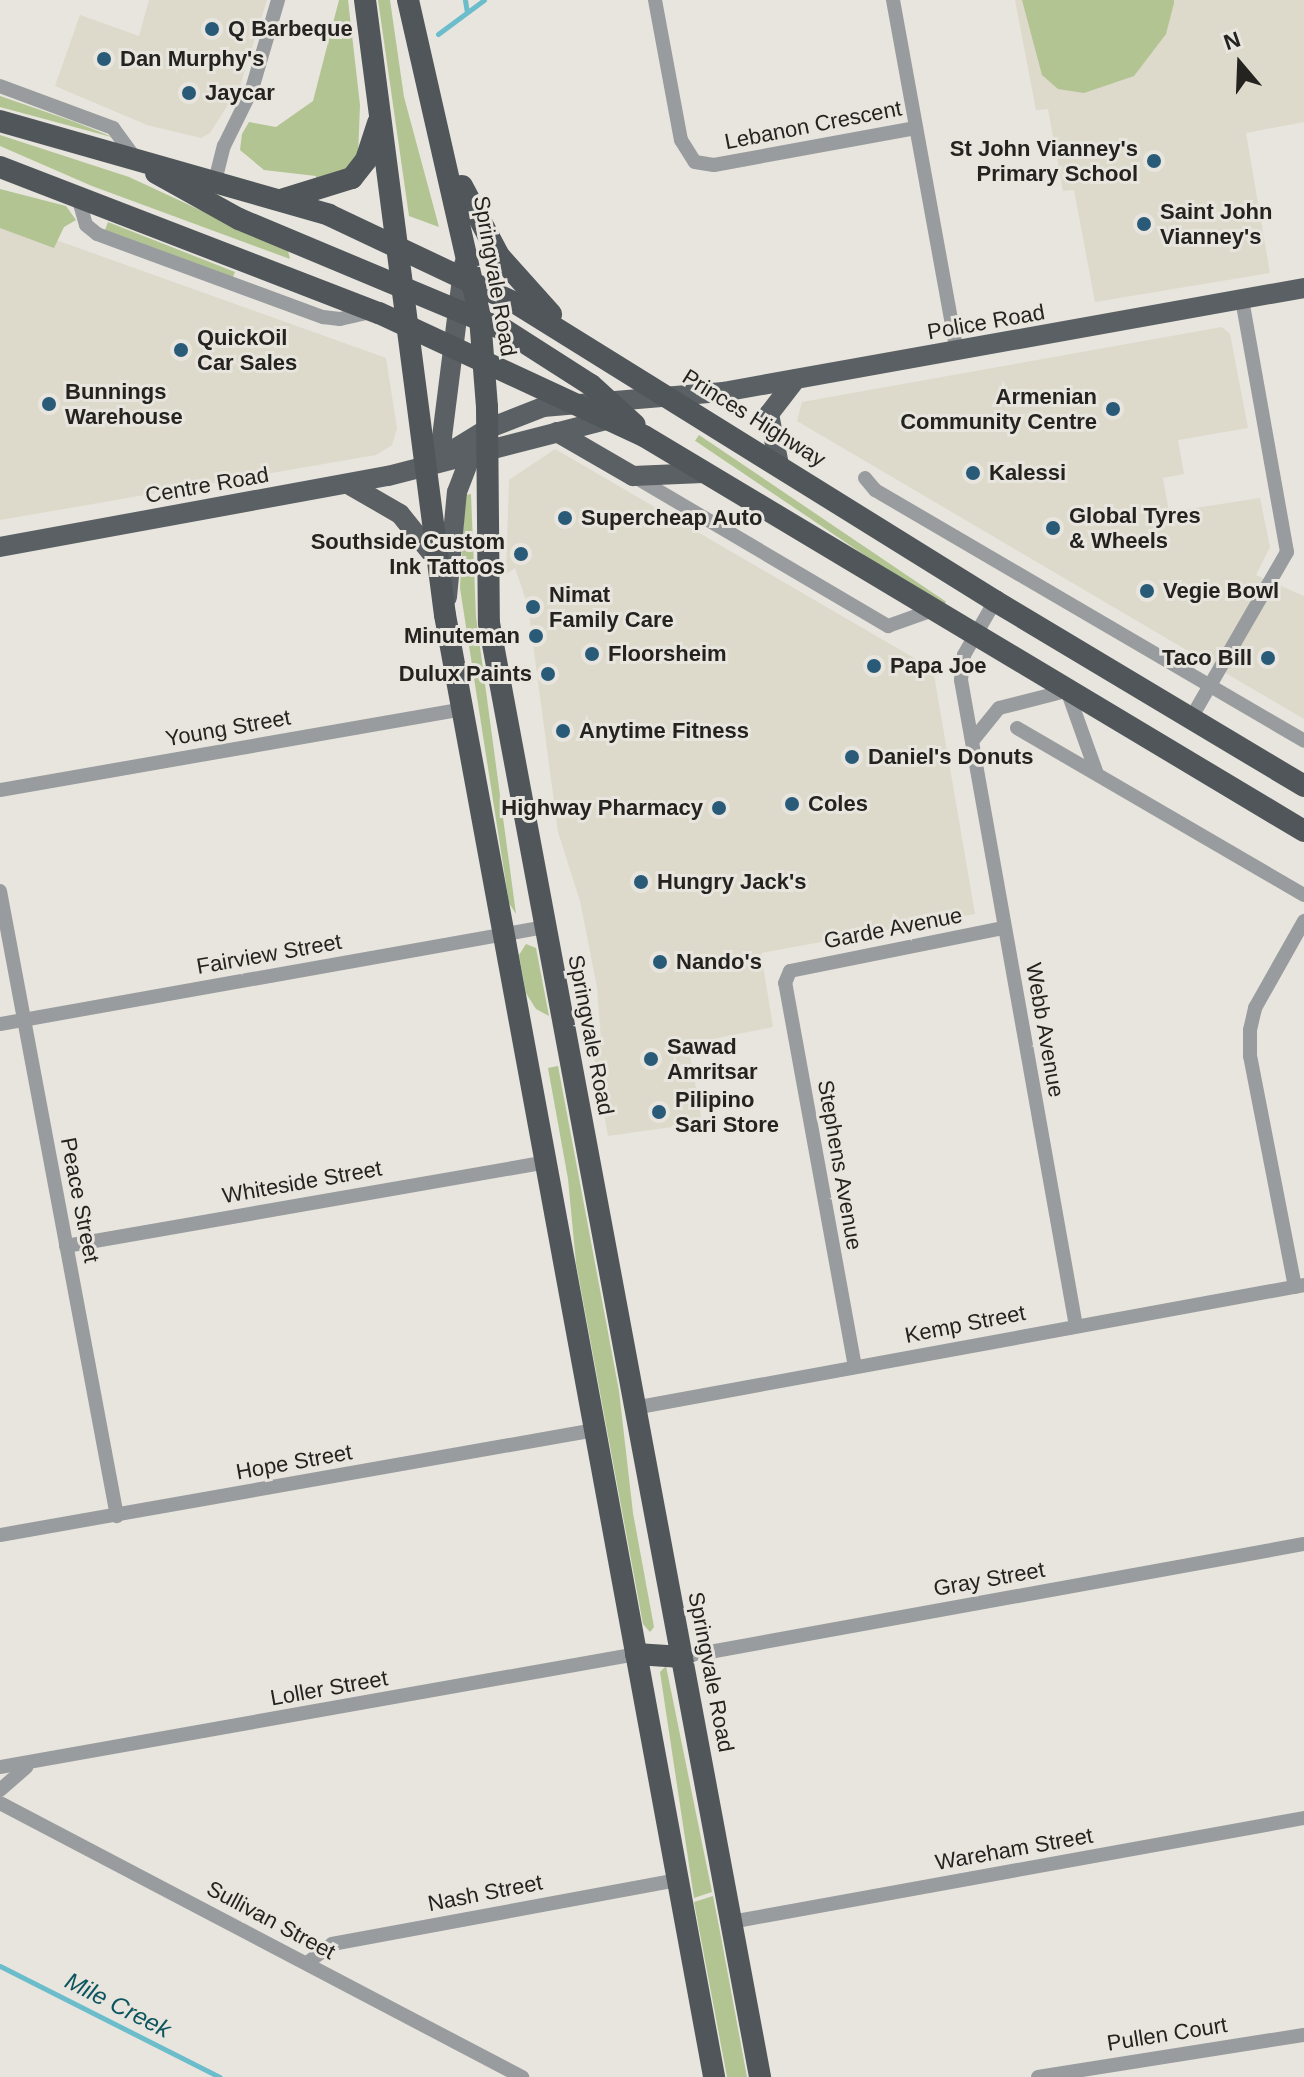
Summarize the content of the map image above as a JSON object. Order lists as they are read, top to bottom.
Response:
{
  "streets": {
    "highway": ["Springvale Road", "Princes Highway"],
    "main road": ["Police Road", "Centre Road"],
    "street": [
      "Lebanon Crescent",
      "Young Street",
      "Garde Avenue",
      "Fairview Street",
      "Webb Avenue",
      "Stephens Avenue",
      "Whiteside Street",
      "Peace Street",
      "Kemp Street",
      "Hope Street",
      "Gray Street",
      "Loller Street",
      "Wareham Street",
      "Nash Street",
      "Sullivan Street",
      "Pullen Court"
    ]
  },
  "crossings": [
    ["Springvale Road", "Princes Highway"],
    ["Springvale Road", "Centre Road"],
    ["Springvale Road", "Fairview Street"],
    ["Springvale Road", "Kemp Street"],
    ["Springvale Road", "Gray Street"],
    ["Springvale Road", "Wareham Street"],
    ["Police Road", "Princes Highway"],
    ["Police Road", "Centre Road"],
    ["Princes Highway", "Centre Road"],
    ["Princes Highway", "Webb Avenue"],
    ["Garde Avenue", "Webb Avenue"],
    ["Garde Avenue", "Stephens Avenue"],
    ["Fairview Street", "Peace Street"],
    ["Webb Avenue", "Kemp Street"],
    ["Stephens Avenue", "Kemp Street"],
    ["Whiteside Street", "Peace Street"],
    ["Peace Street", "Hope Street"],
    ["Nash Street", "Sullivan Street"]
  ],
  "water": ["Mile Creek"],
  "places": [
    "Q Barbeque",
    "Dan Murphy's",
    "Jaycar",
    "St John Vianney's Primary School",
    "Saint John Vianney's",
    "QuickOil Car Sales",
    "Bunnings Warehouse",
    "Armenian Community Centre",
    "Kalessi",
    "Supercheap Auto",
    "Global Tyres & Wheels",
    "Southside Custom Ink Tattoos",
    "Vegie Bowl",
    "Nimat Family Care",
    "Minuteman",
    "Floorsheim",
    "Taco Bill",
    "Papa Joe",
    "Dulux Paints",
    "Anytime Fitness",
    "Daniel's Donuts",
    "Coles",
    "Highway Pharmacy",
    "Hungry Jack's",
    "Nando's",
    "Sawad Amritsar",
    "Pilipino Sari Store"
  ],
  "north": "top"
}
